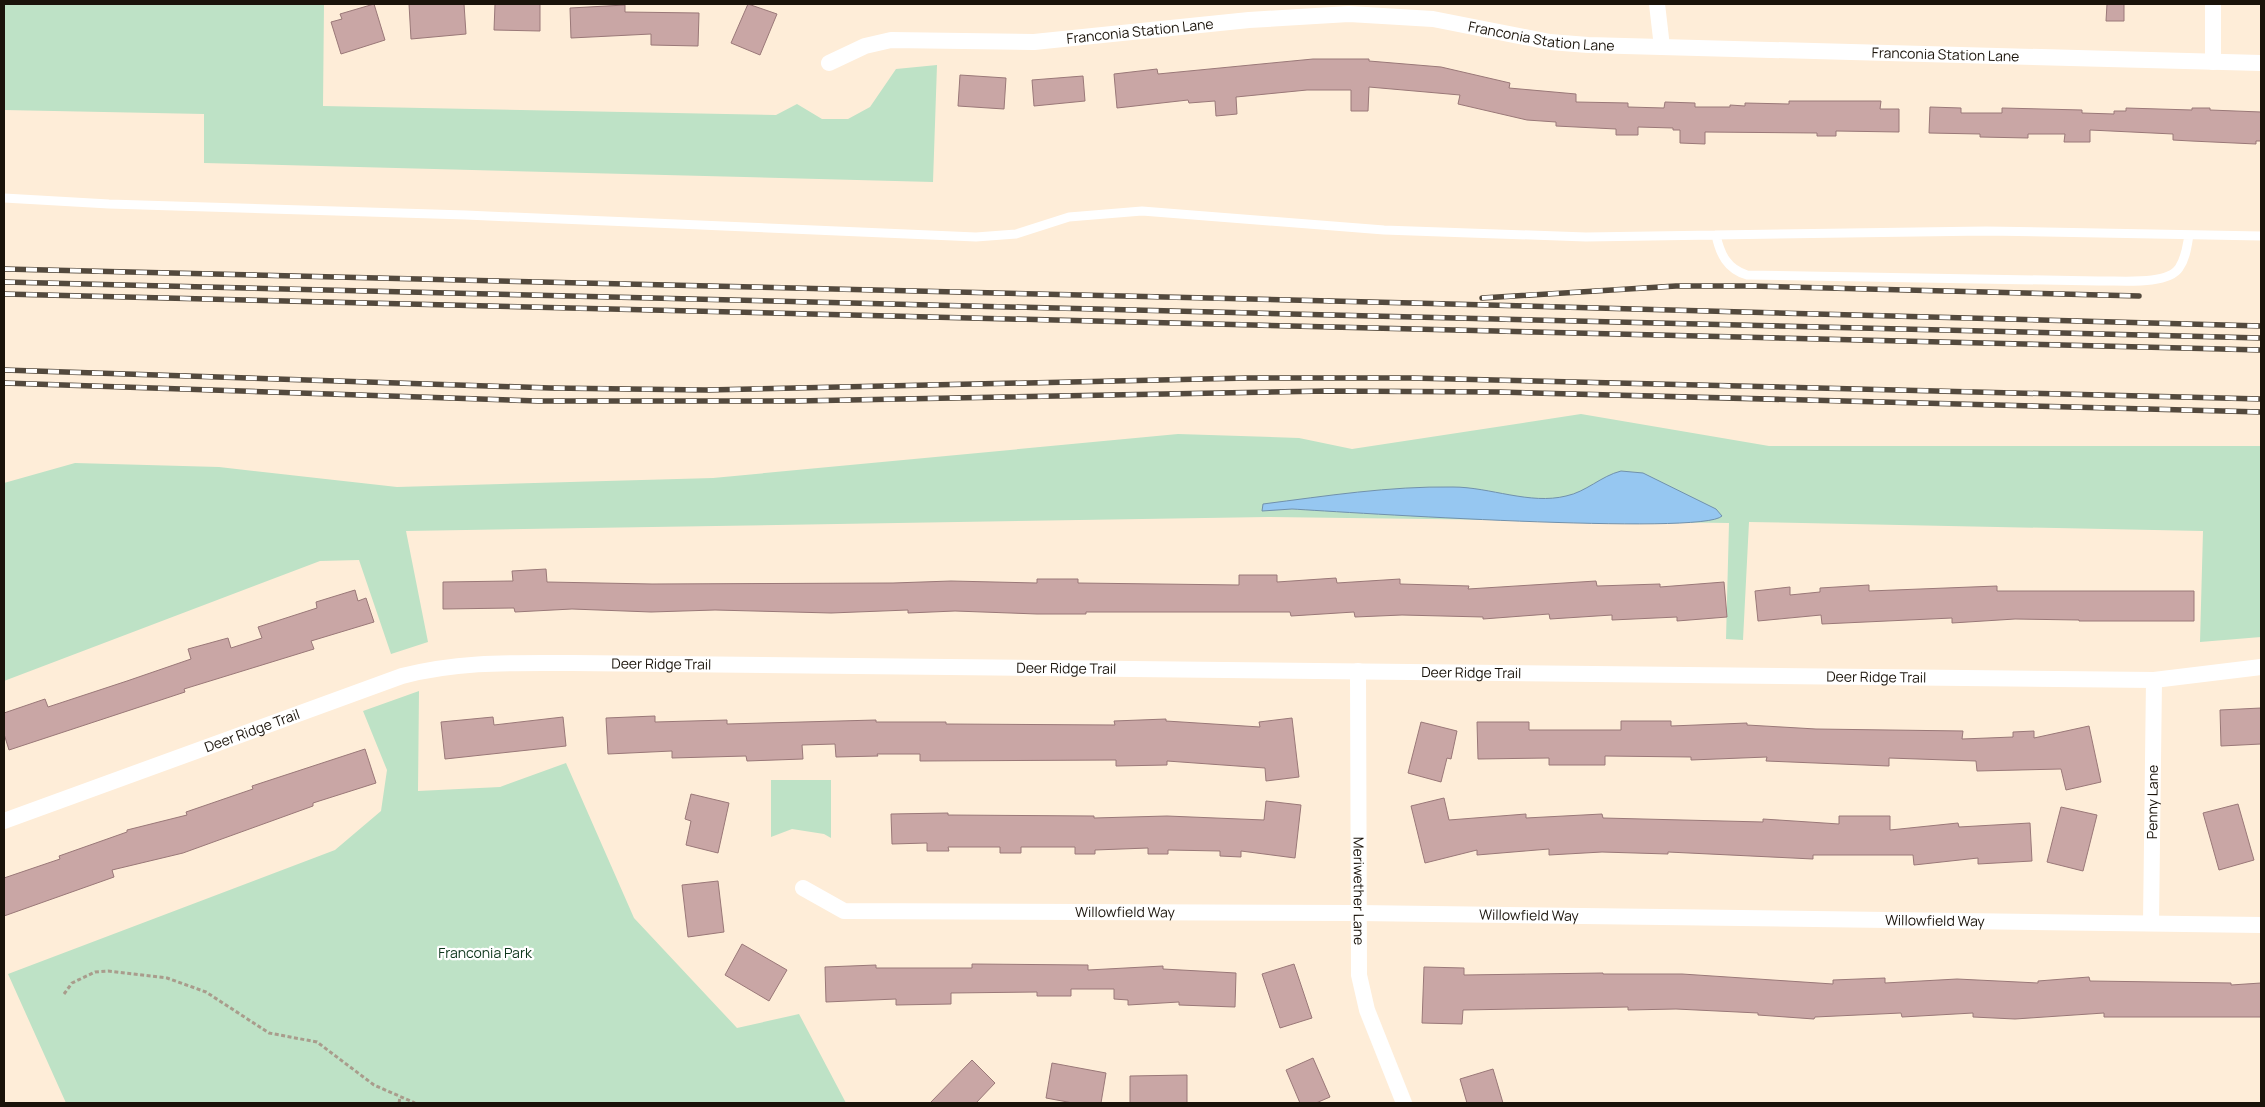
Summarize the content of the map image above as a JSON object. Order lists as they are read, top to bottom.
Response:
{
  "streets": {
    "street": [
      "Franconia Station Lane",
      "Deer Ridge Trail",
      "Penny Lane",
      "Meriwether Lane",
      "Willowfield Way"
    ]
  },
  "crossings": [
    ["Deer Ridge Trail", "Penny Lane"],
    ["Deer Ridge Trail", "Meriwether Lane"],
    ["Penny Lane", "Willowfield Way"],
    ["Meriwether Lane", "Willowfield Way"]
  ],
  "parks": ["Franconia Park"]
}
